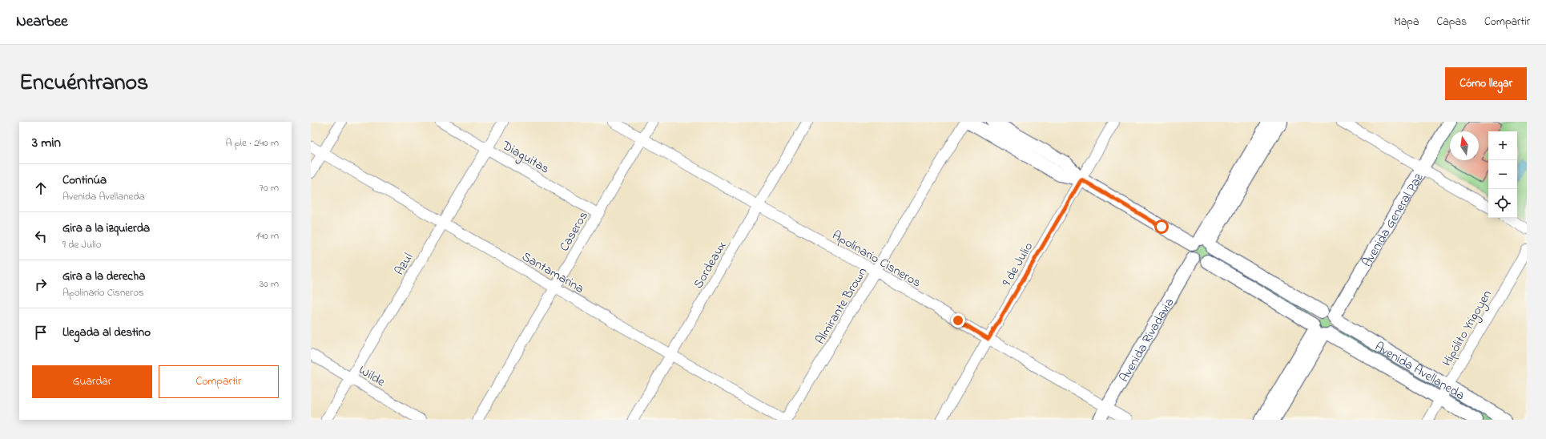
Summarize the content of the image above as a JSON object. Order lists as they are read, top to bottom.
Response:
{
  "streets": {
    "main road": ["Avenida General Paz", "Avenida Rivadavia", "Avenida Avellaneda"],
    "street": [
      "Diaguitas",
      "Caseros",
      "Apolinario Cisneros",
      "Azul",
      "9 de Julio",
      "Sordeaux",
      "Santamarina",
      "Almirante Brown",
      "Hipólito Yrigoyen",
      "Wilde"
    ]
  },
  "crossings": [
    ["Diaguitas", "Caseros"],
    ["Diaguitas", "Azul"],
    ["Avenida General Paz", "Avenida Avellaneda"],
    ["Caseros", "Apolinario Cisneros"],
    ["Caseros", "Santamarina"],
    ["Apolinario Cisneros", "9 de Julio"],
    ["Apolinario Cisneros", "Sordeaux"],
    ["Apolinario Cisneros", "Almirante Brown"],
    ["Apolinario Cisneros", "Avenida Rivadavia"],
    ["Azul", "Santamarina"],
    ["Azul", "Wilde"],
    ["9 de Julio", "Avenida Avellaneda"],
    ["Sordeaux", "Santamarina"],
    ["Hipólito Yrigoyen", "Avenida Avellaneda"],
    ["Avenida Rivadavia", "Avenida Avellaneda"]
  ],
  "north": "top",
  "page": {
    "header": "Nearbee",
    "nav": ["Mapa", "Capas", "Compartir"],
    "title": "Encuéntranos",
    "buttons": [
      "Cómo llegar",
      ["Guardar", "Compartir"]
    ],
    "heading": ["3 min", "A pie · 240 m"],
    "map_buttons": ["+", "−"],
    "list": [
      ["Continúa", "Avenida Avellaneda", "70 m"],
      ["Gira a la izquierda", "9 de Julio", "140 m"],
      ["Gira a la derecha", "Apolinario Cisneros", "30 m"],
      "Llegada al destino"
    ]
  }
}
